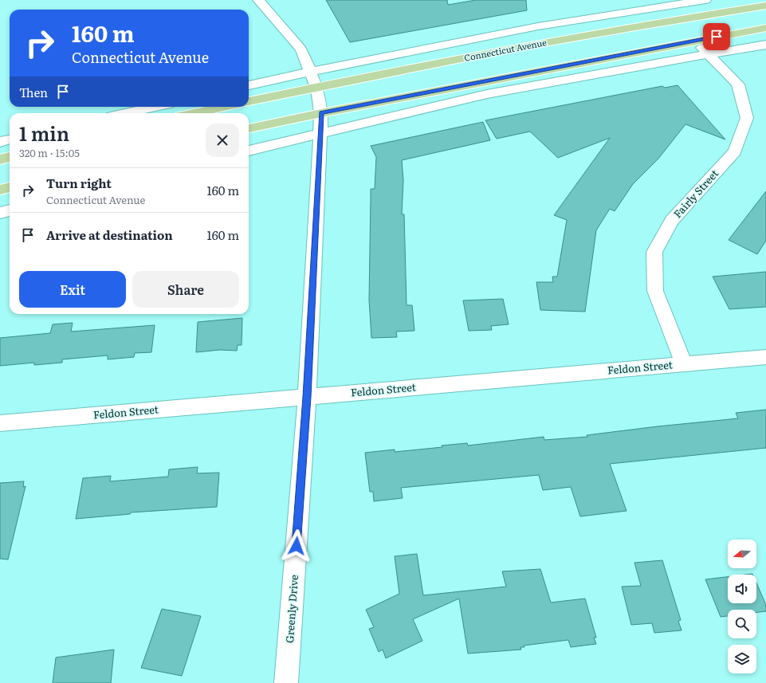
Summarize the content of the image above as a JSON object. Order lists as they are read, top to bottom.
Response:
{
  "streets": {
    "main road": ["Connecticut Avenue"],
    "street": ["Fairly Street", "Feldon Street", "Greenly Drive"]
  },
  "crossings": [
    ["Connecticut Avenue", "Greenly Drive"],
    ["Fairly Street", "Feldon Street"],
    ["Feldon Street", "Greenly Drive"]
  ],
  "north": "left",
  "page": {
    "turn": ["160 m", "Connecticut Avenue"],
    "then": "Then",
    "heading": ["1 min", "320 m · 15:05"],
    "list": [
      {
        "name": "Turn right",
        "note": "Connecticut Avenue",
        "value": "160 m"
      },
      {
        "name": "Arrive at destination",
        "value": "160 m"
      }
    ],
    "buttons": ["Exit", "Share"]
  }
}
